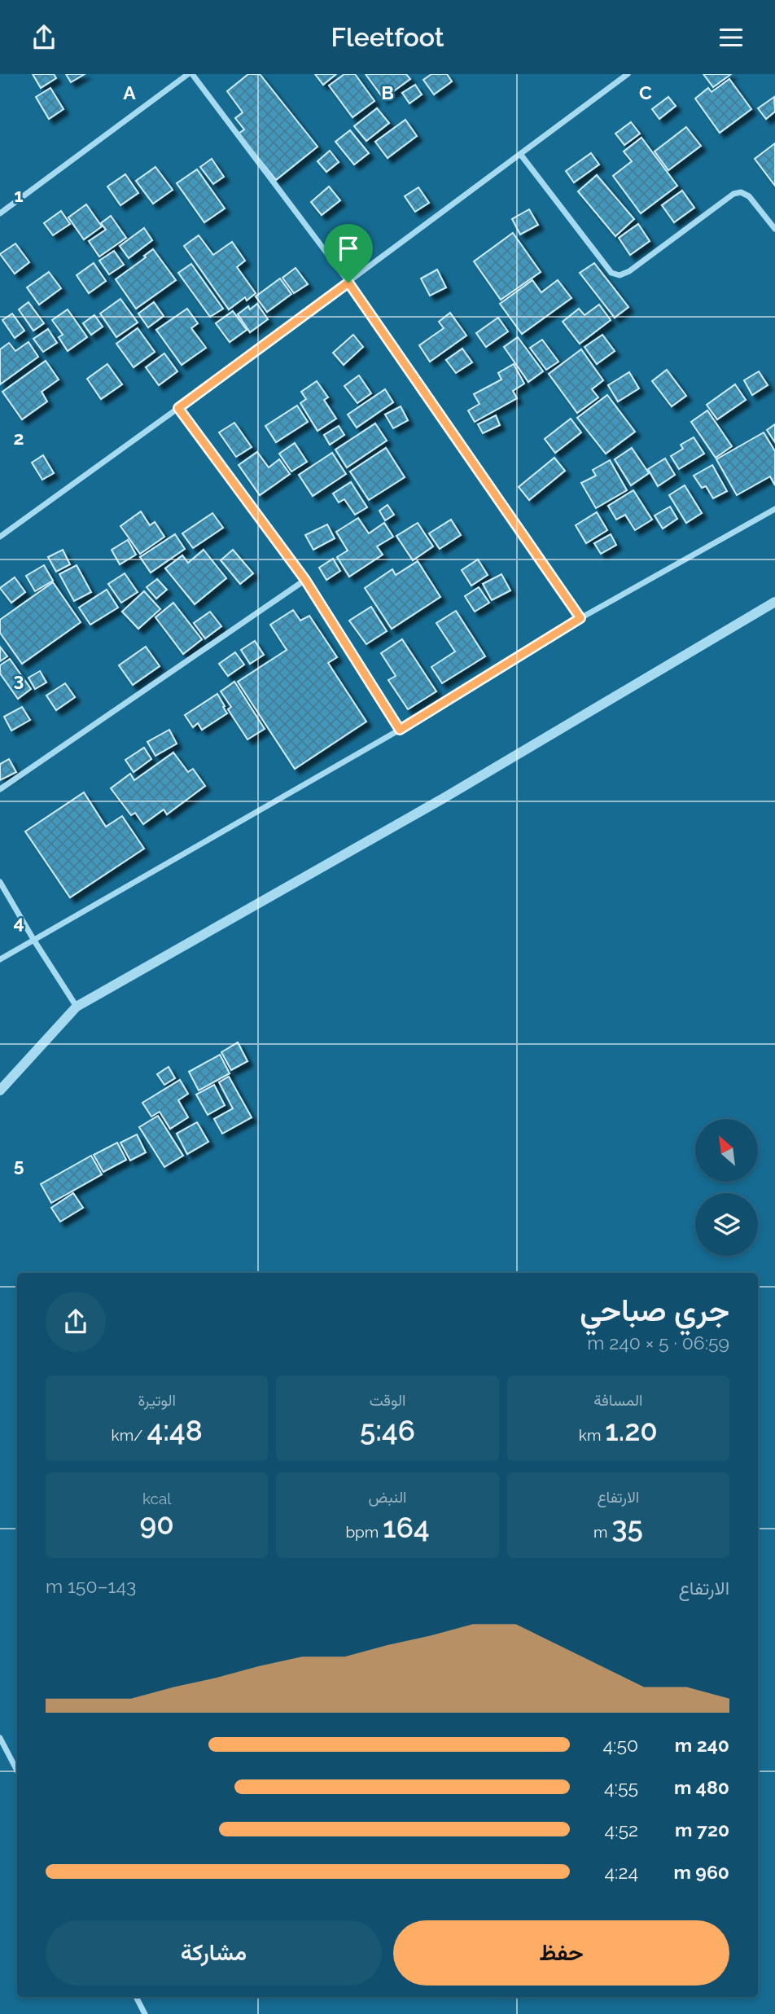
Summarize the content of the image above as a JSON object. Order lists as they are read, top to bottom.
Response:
{
  "north": "top left",
  "page": {
    "header": "Fleetfoot",
    "heading": ["جري صباحي", "06:59 · 5 × 240 m"],
    "stats": [
      ["المسافة", "1.20 km"],
      ["الوقت", "5:46"],
      ["الوتيرة", "4:48 /km"],
      ["الارتفاع", "35 m"],
      ["النبض", "164 bpm"],
      ["kcal", "90"]
    ],
    "chart": ["الارتفاع", "143–150 m"],
    "list": [
      {
        "name": "240 m",
        "note": "4:50"
      },
      {
        "name": "480 m",
        "note": "4:55"
      },
      {
        "name": "720 m",
        "note": "4:52"
      },
      {
        "name": "960 m",
        "note": "4:24"
      }
    ],
    "buttons": ["حفظ", "مشاركة"]
  },
  "grid": {
    "columns": ["A", "B", "C"],
    "rows": [
      "1",
      "2",
      "3",
      "4",
      "5"
    ]
  }
}
